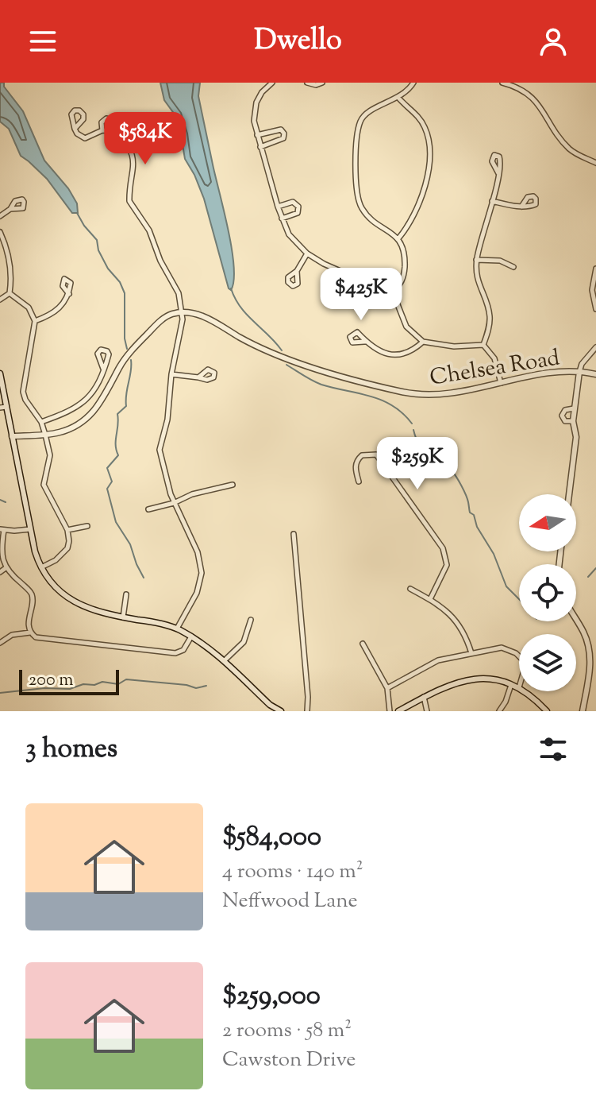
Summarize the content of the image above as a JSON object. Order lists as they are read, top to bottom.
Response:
{
  "streets": {
    "street": ["Chelsea Road"]
  },
  "scale_bar": "200 m",
  "north": "left",
  "page": {
    "header": "Dwello",
    "price": ["$584K", "$425K", "$259K"],
    "scale": "200 m",
    "heading": "3 homes",
    "list": [
      {
        "name": "$584,000",
        "note": "4 rooms · 140 m² · Neffwood Lane"
      },
      {
        "name": "$259,000",
        "note": "2 rooms · 58 m² · Cawston Drive"
      }
    ]
  }
}
